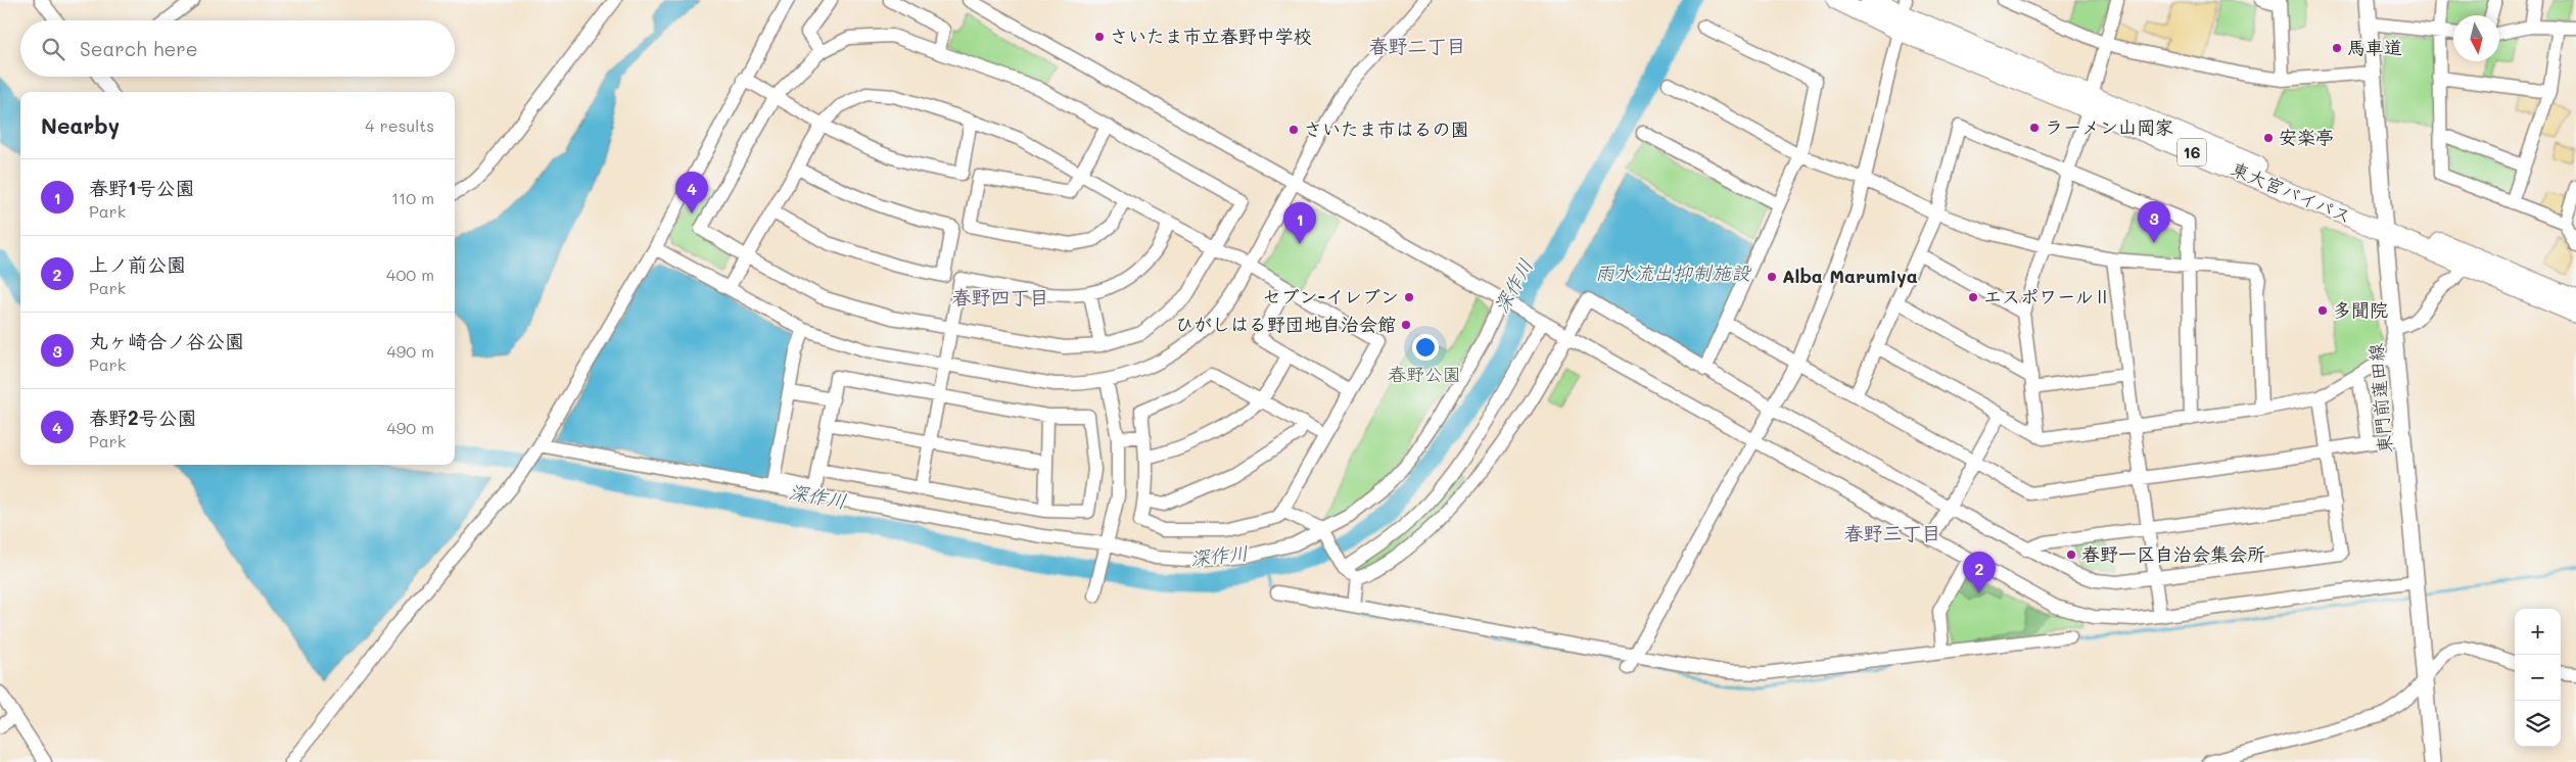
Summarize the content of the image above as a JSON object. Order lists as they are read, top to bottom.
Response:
{
  "streets": {
    "highway": ["16", "東大宮バイパス"],
    "main road": ["東門前蓮田線"]
  },
  "crossings": [
    ["東大宮バイパス", "東門前蓮田線"]
  ],
  "districts": ["春野二丁目", "春野四丁目", "春野三丁目"],
  "water": ["雨水流出抑制施設", "深作川"],
  "parks": ["春野公園"],
  "places": [
    "さいたま市立春野中学校",
    "馬車道",
    "ラーメン山岡家",
    "さいたま市はるの園",
    "安楽亭",
    "Alba Marumiya",
    "セブン-イレブン",
    "エスポワールⅡ",
    "多聞院",
    "ひがしはる野団地自治会館",
    "春野一区自治会集会所"
  ],
  "north": "bottom",
  "page": {
    "search": "Search here",
    "heading": ["Nearby", "4 results"],
    "list": [
      {
        "mark": "1",
        "name": "春野1号公園",
        "note": "Park",
        "value": "110 m"
      },
      {
        "mark": "2",
        "name": "上ノ前公園",
        "note": "Park",
        "value": "400 m"
      },
      {
        "mark": "3",
        "name": "丸ヶ崎合ノ谷公園",
        "note": "Park",
        "value": "490 m"
      },
      {
        "mark": "4",
        "name": "春野2号公園",
        "note": "Park",
        "value": "490 m"
      }
    ],
    "pins": [
      "4",
      "3",
      "1",
      "2"
    ],
    "map_buttons": ["+", "−"]
  }
}
